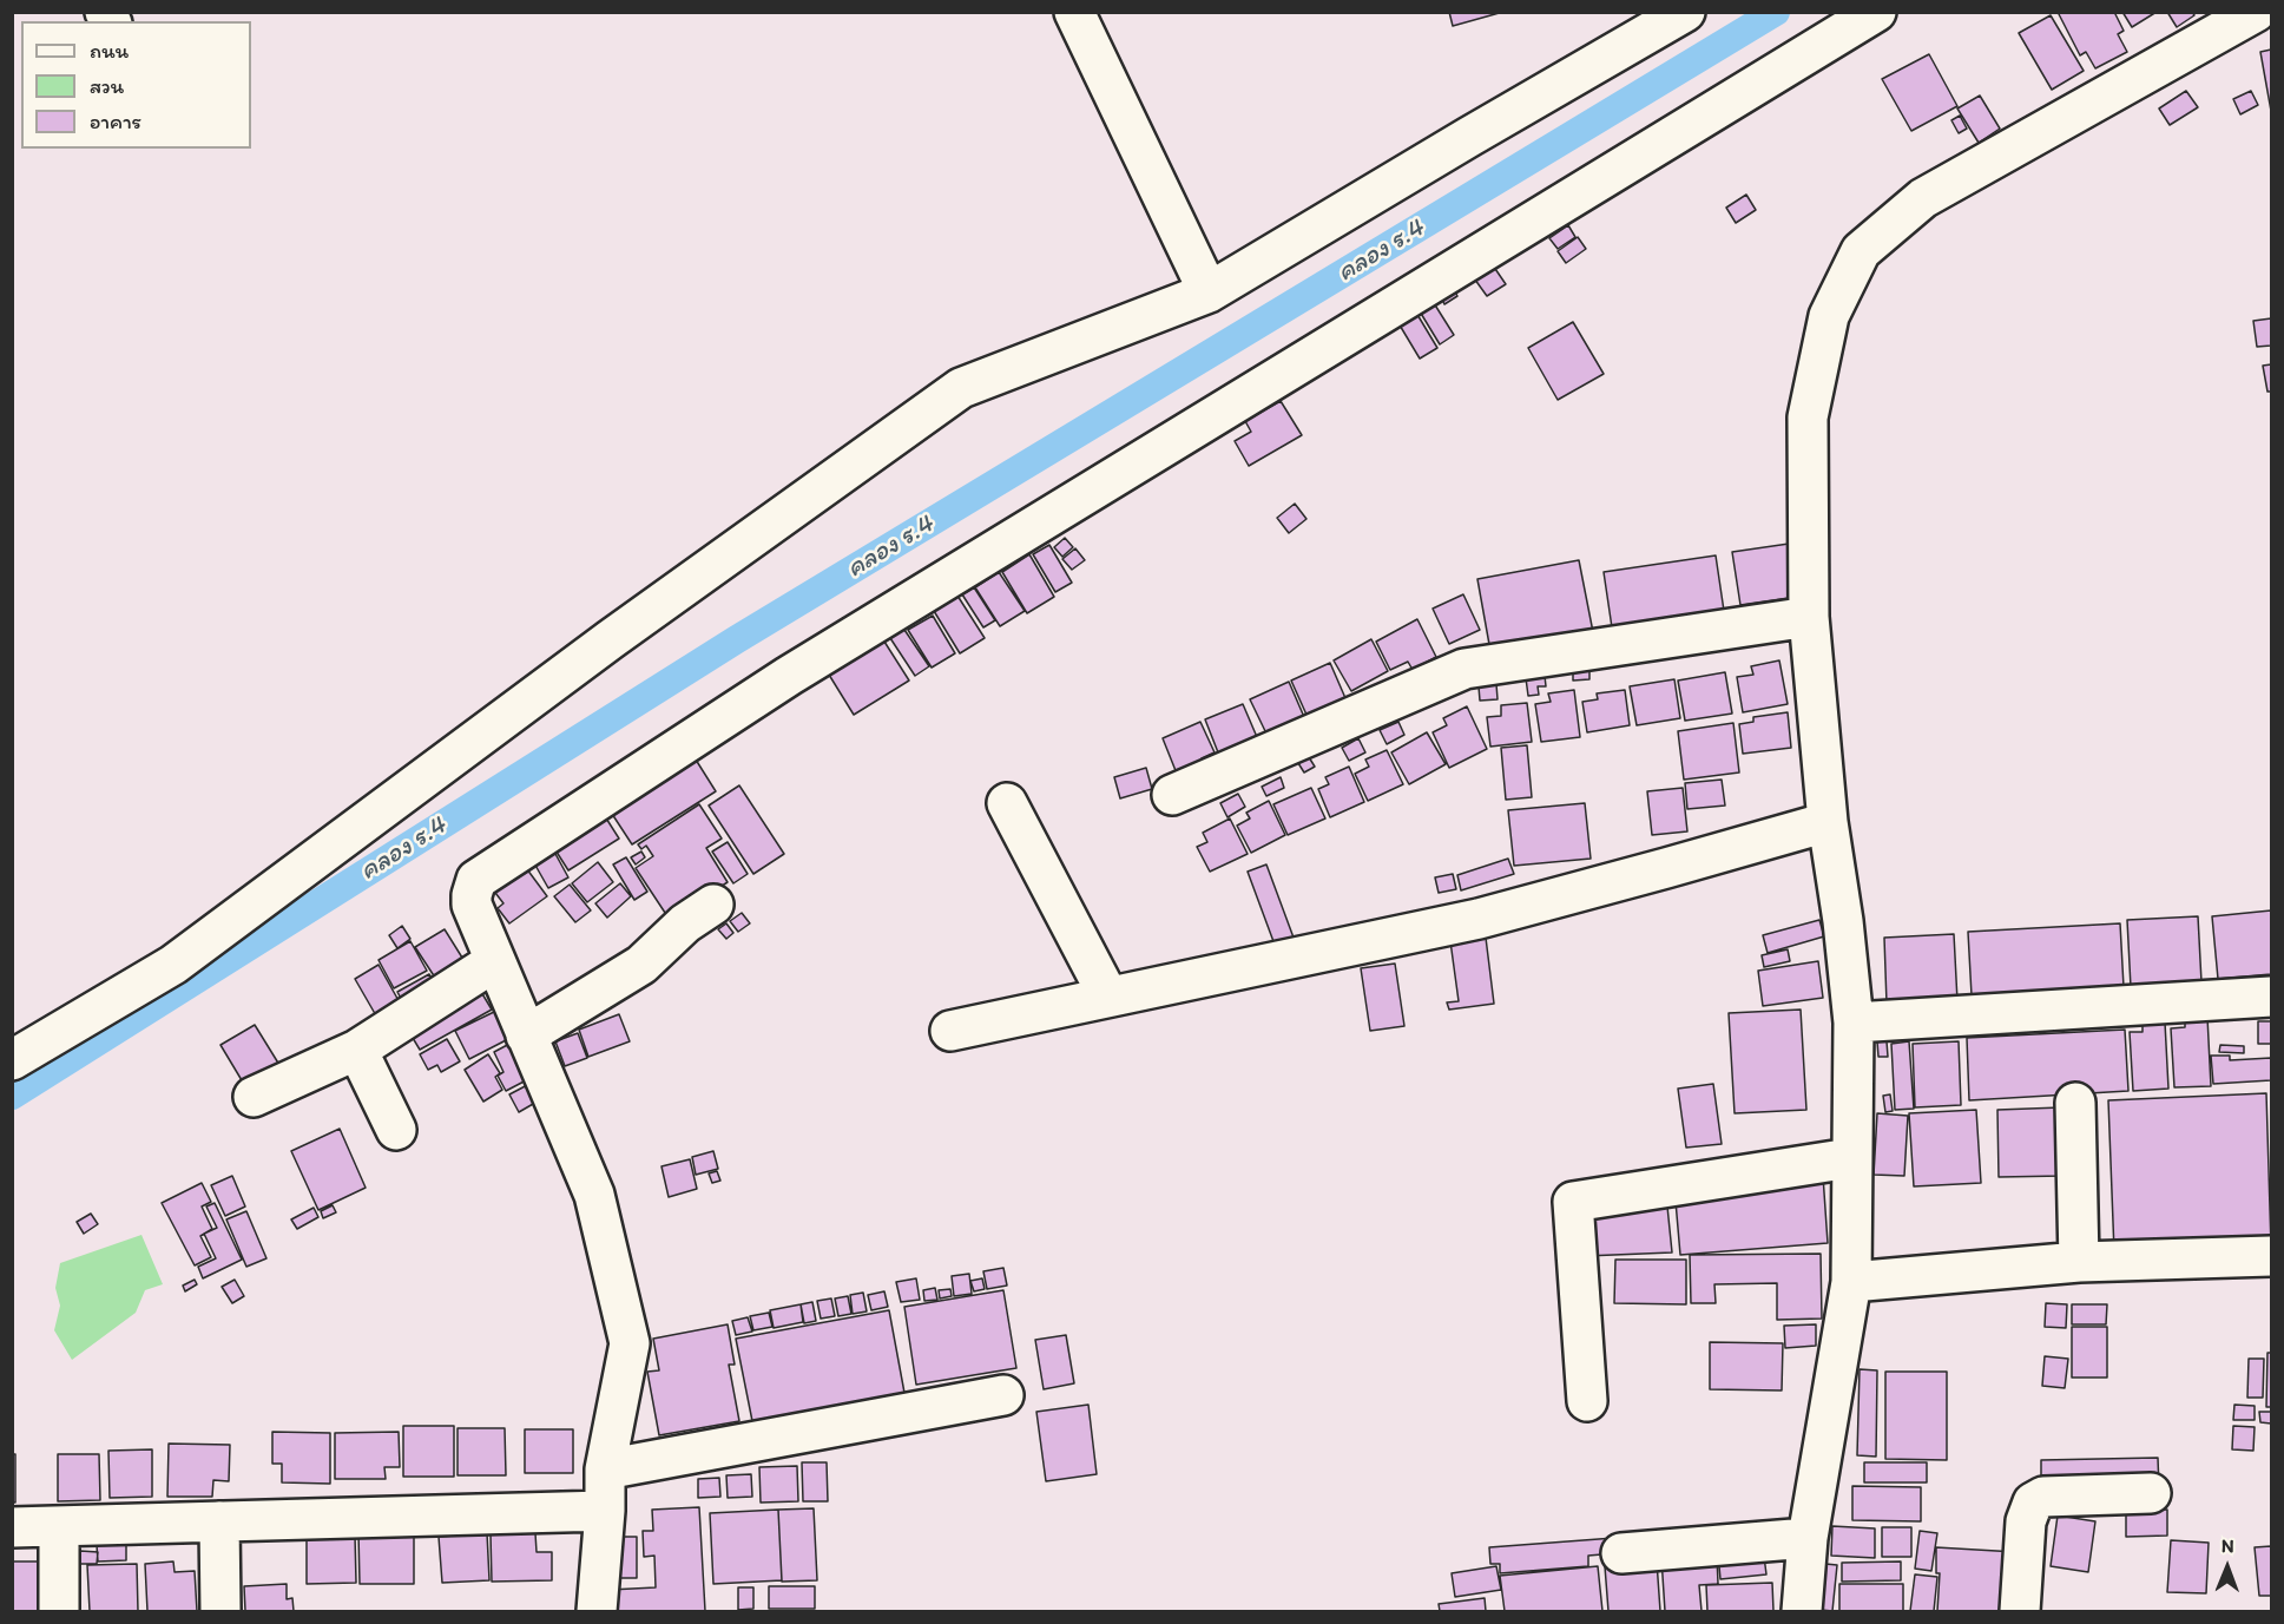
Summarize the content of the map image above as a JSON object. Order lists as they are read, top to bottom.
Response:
{
  "water": ["คลอง ร.4"],
  "legend": ["ถนน", "สวน", "อาคาร"],
  "north": "top"
}
